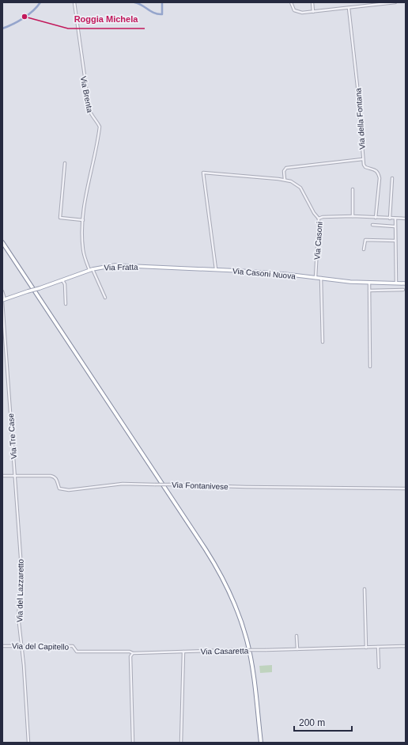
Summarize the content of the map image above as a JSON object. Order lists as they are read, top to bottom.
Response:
{
  "streets": {
    "main road": ["Via Fratta", "Via Casoni Nuova"],
    "street": [
      "Via Brenta",
      "Via della Fontana",
      "Via Casoni",
      "Via Tre Case",
      "Via Fontanivese",
      "Via del Lazzaretto",
      "Via del Capitello",
      "Via Casaretta"
    ]
  },
  "crossings": [
    ["Via Brenta", "Via Fratta"],
    ["Via Casoni", "Via Casoni Nuova"],
    ["Via Fratta", "Via Casoni Nuova"],
    ["Via Fratta", "Via Tre Case"],
    ["Via Tre Case", "Via Fontanivese"],
    ["Via Tre Case", "Via del Lazzaretto"],
    ["Via Fontanivese", "Via del Lazzaretto"],
    ["Via del Lazzaretto", "Via del Capitello"],
    ["Via del Capitello", "Via Casaretta"]
  ],
  "places": ["Roggia Michela"],
  "scale_bar": "200 m"
}
